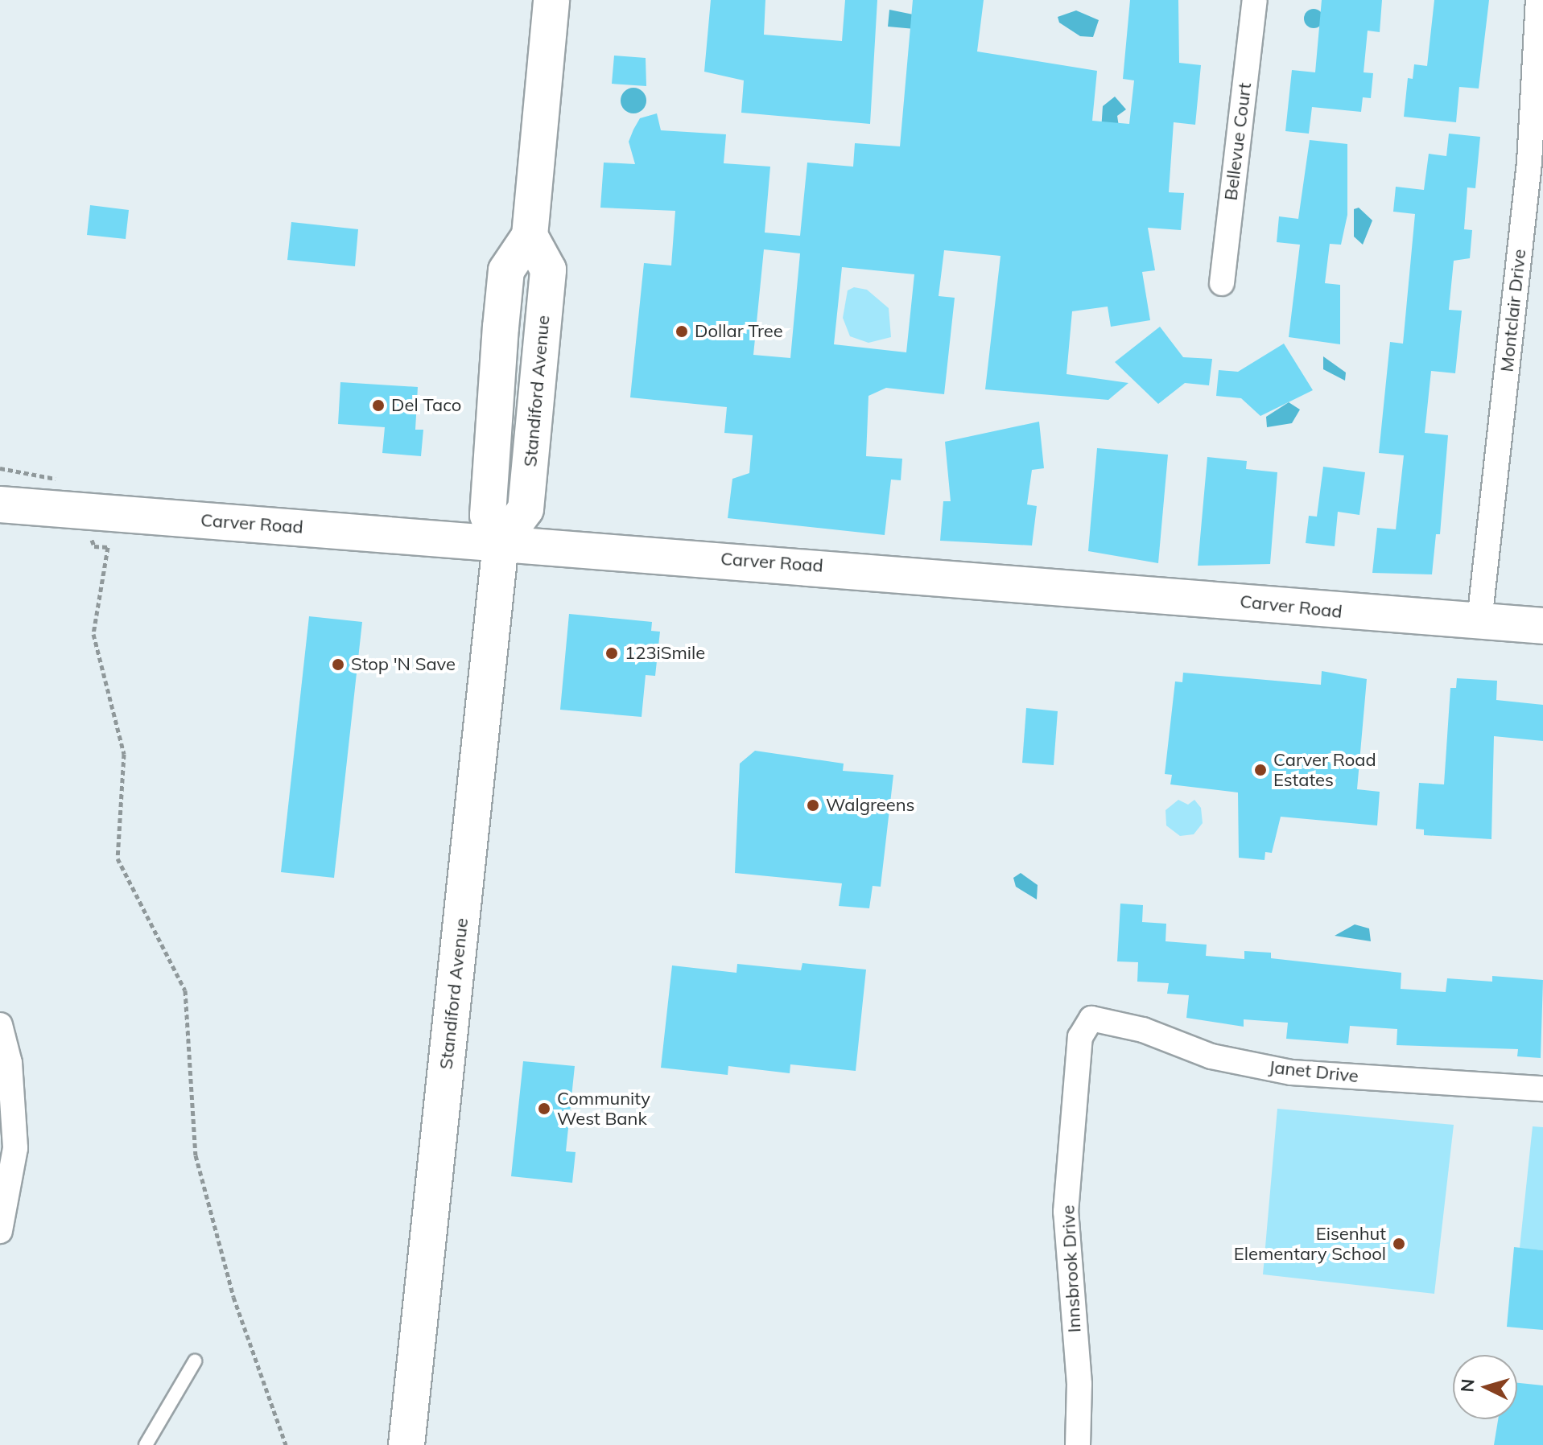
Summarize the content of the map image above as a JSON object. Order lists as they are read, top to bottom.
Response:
{
  "streets": {
    "street": [
      "Bellevue Court",
      "Montclair Drive",
      "Standiford Avenue",
      "Carver Road",
      "Janet Drive",
      "Innsbrook Drive"
    ]
  },
  "crossings": [
    ["Montclair Drive", "Carver Road"],
    ["Standiford Avenue", "Carver Road"],
    ["Janet Drive", "Innsbrook Drive"]
  ],
  "places": [
    "Dollar Tree",
    "Del Taco",
    "123iSmile",
    "Stop 'N Save",
    "Carver Road Estates",
    "Walgreens",
    "Community West Bank",
    "Eisenhut Elementary School"
  ],
  "north": "left"
}
